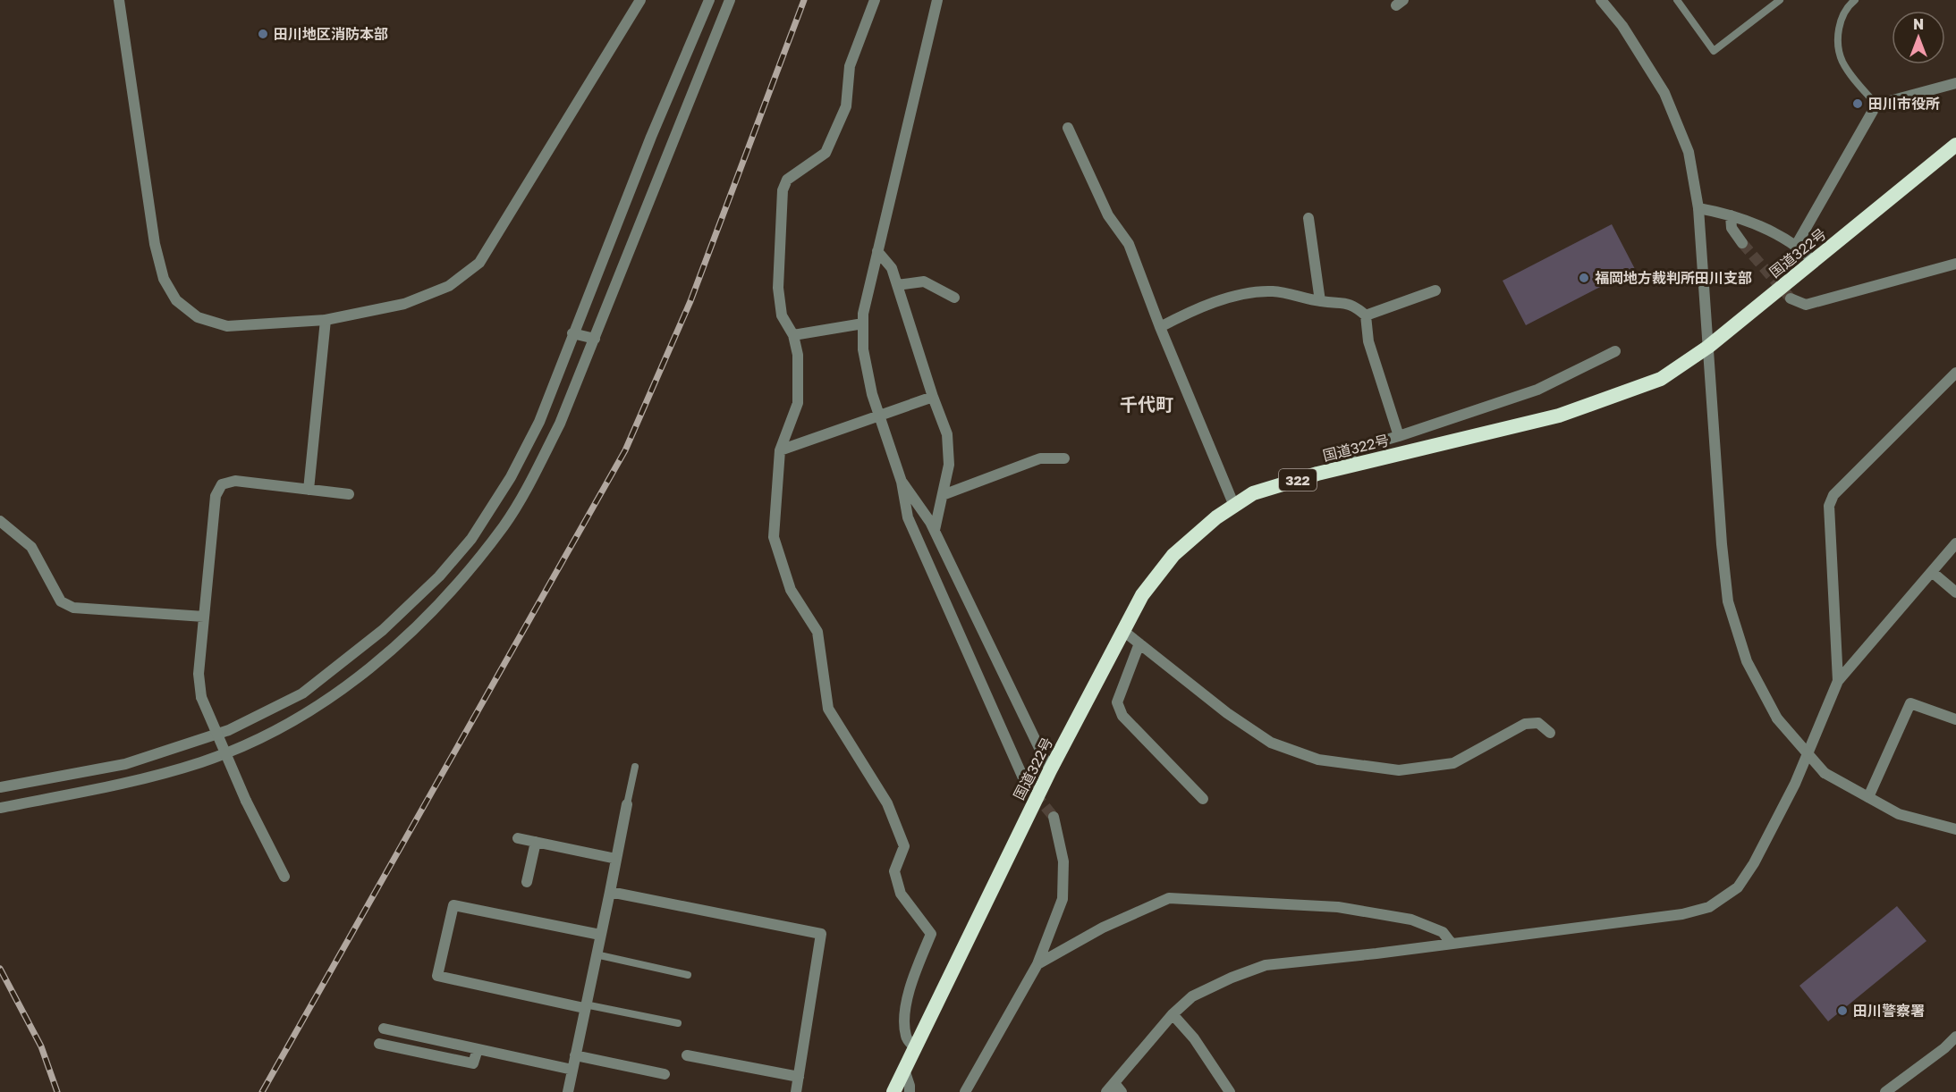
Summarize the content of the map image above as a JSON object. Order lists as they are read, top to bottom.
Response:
{
  "streets": {
    "highway": ["国道322号", "322"]
  },
  "districts": ["千代町"],
  "places": [
    "田川地区消防本部",
    "田川市役所",
    "福岡地方裁判所田川支部",
    "田川警察署"
  ],
  "north": "top"
}
